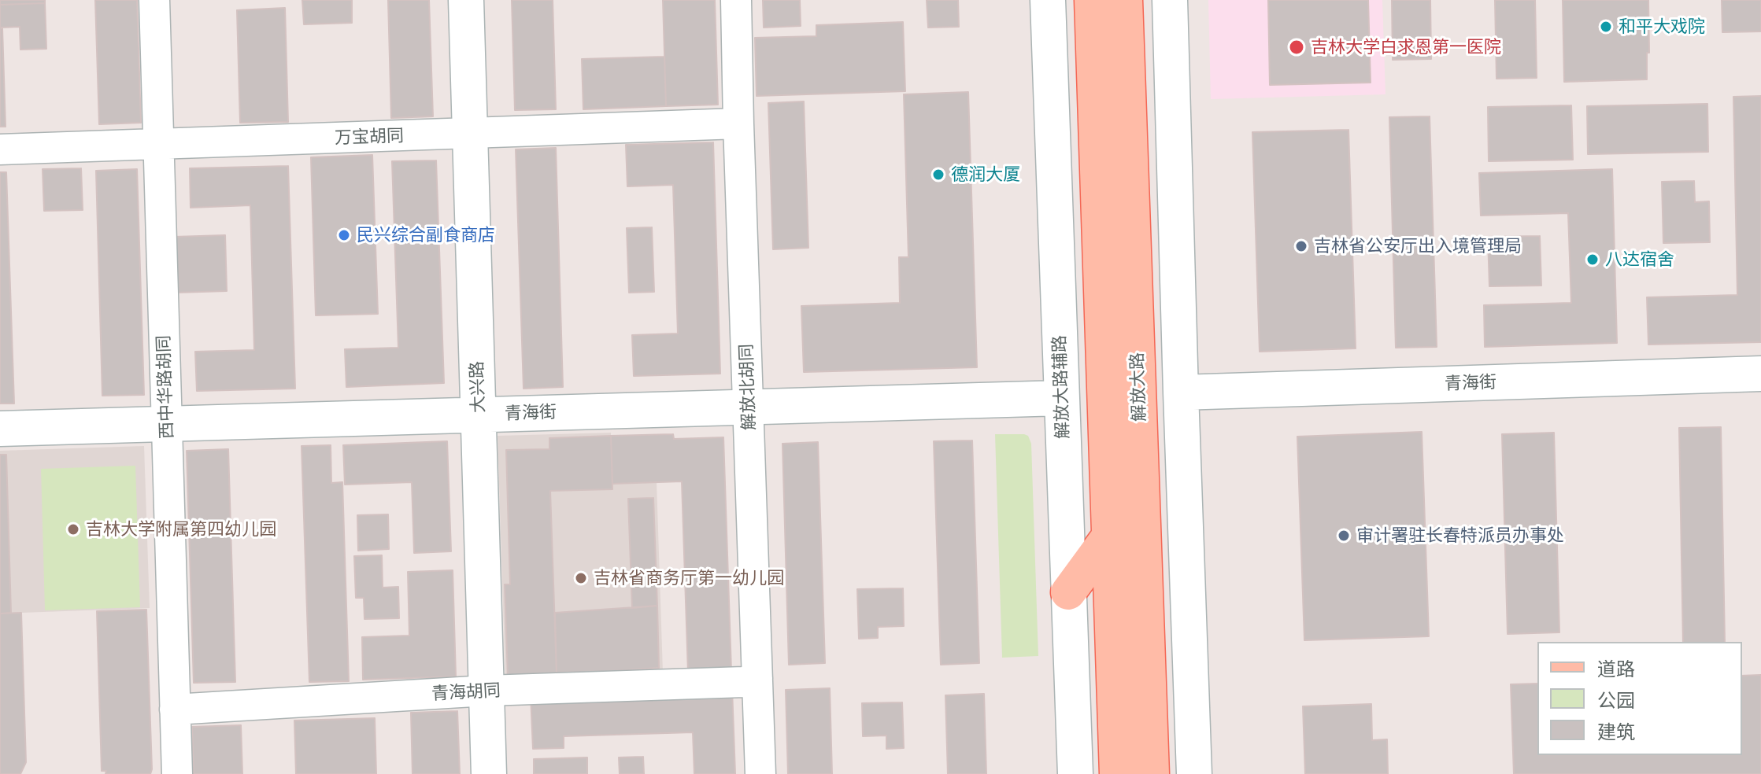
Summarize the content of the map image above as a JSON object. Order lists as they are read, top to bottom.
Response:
{
  "streets": {
    "main road": ["解放大路"],
    "street": [
      "万宝胡同",
      "青海街",
      "西中华路胡同",
      "大兴路",
      "解放北胡同",
      "解放大路辅路",
      "青海胡同"
    ]
  },
  "crossings": [
    ["万宝胡同", "西中华路胡同"],
    ["万宝胡同", "大兴路"],
    ["万宝胡同", "解放北胡同"],
    ["青海街", "西中华路胡同"],
    ["青海街", "大兴路"],
    ["青海街", "解放北胡同"],
    ["青海街", "解放大路辅路"],
    ["西中华路胡同", "青海胡同"],
    ["大兴路", "青海胡同"],
    ["解放北胡同", "青海胡同"]
  ],
  "places": [
    "和平大戏院",
    "吉林大学白求恩第一医院",
    "德润大厦",
    "民兴综合副食商店",
    "吉林省公安厅出入境管理局",
    "八达宿舍",
    "吉林大学附属第四幼儿园",
    "审计署驻长春特派员办事处",
    "吉林省商务厅第一幼儿园"
  ],
  "legend": ["道路", "公园", "建筑"]
}
